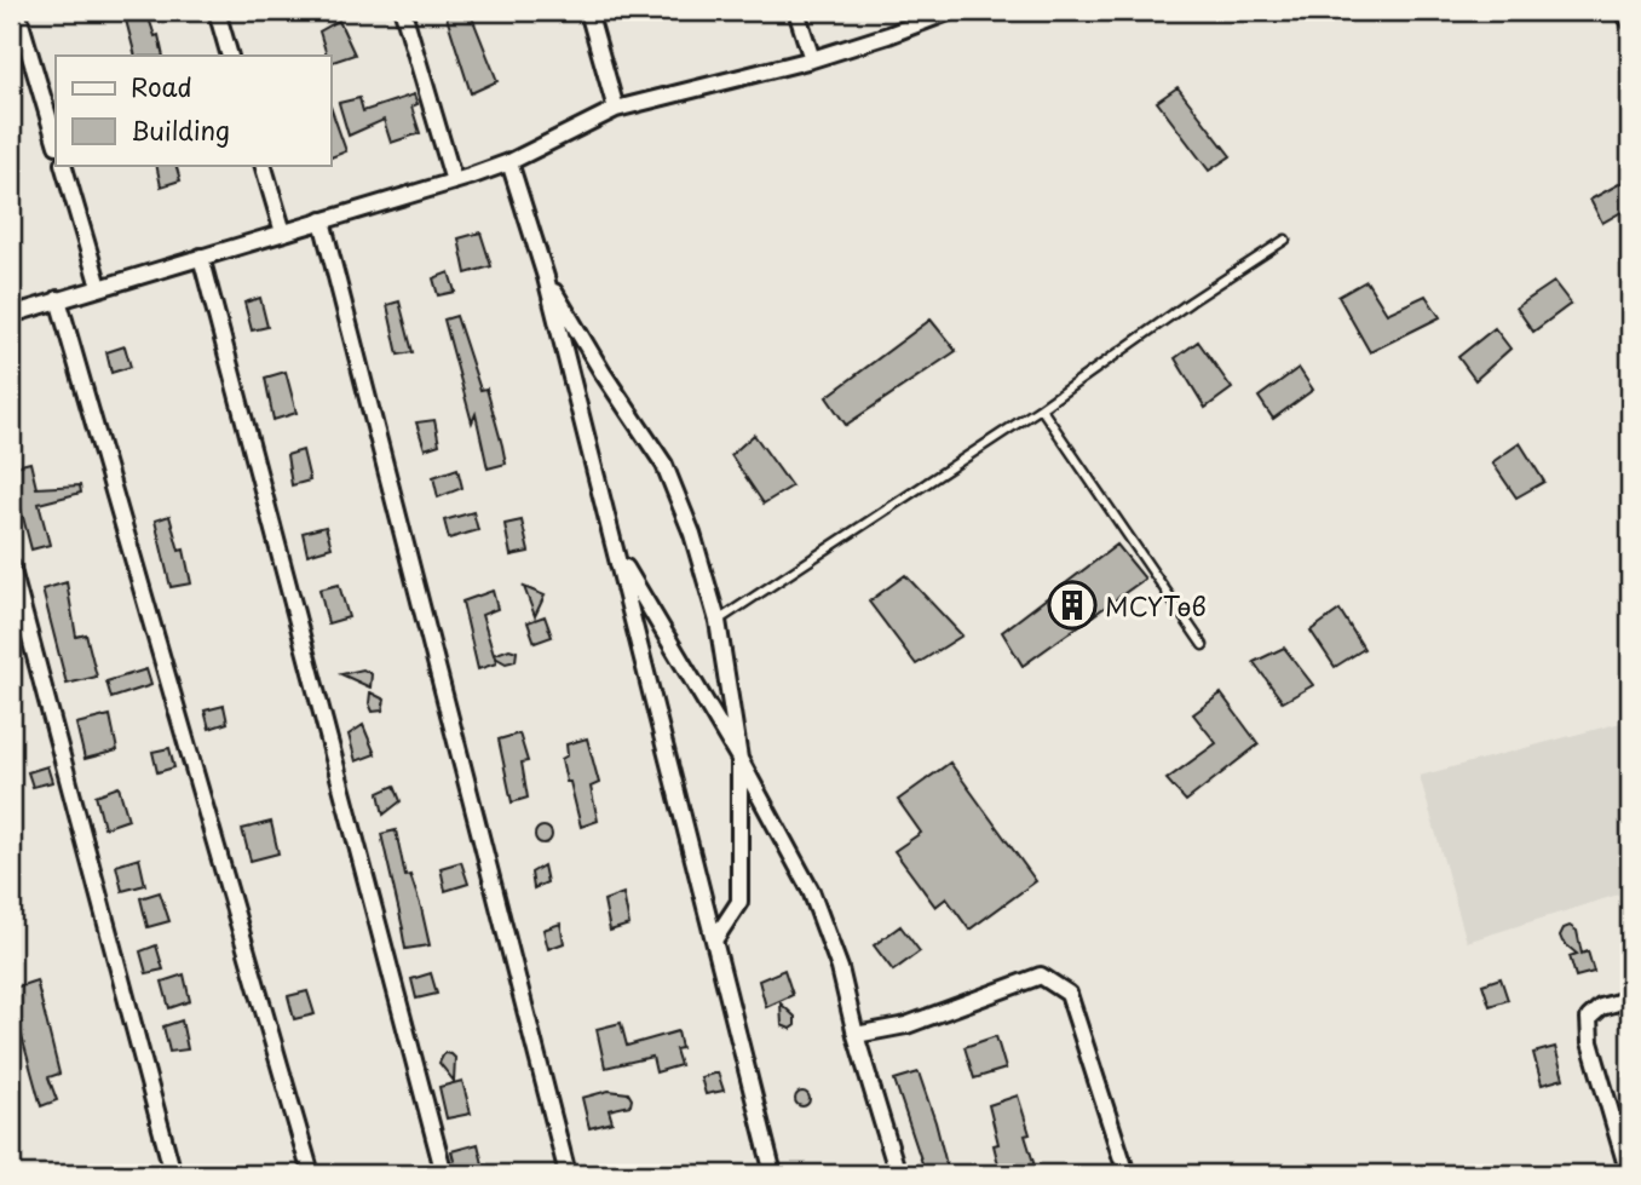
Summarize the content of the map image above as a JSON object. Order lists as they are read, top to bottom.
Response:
{
  "places": {
    "building": ["МСҮТөв"]
  },
  "legend": ["Road", "Building"]
}
